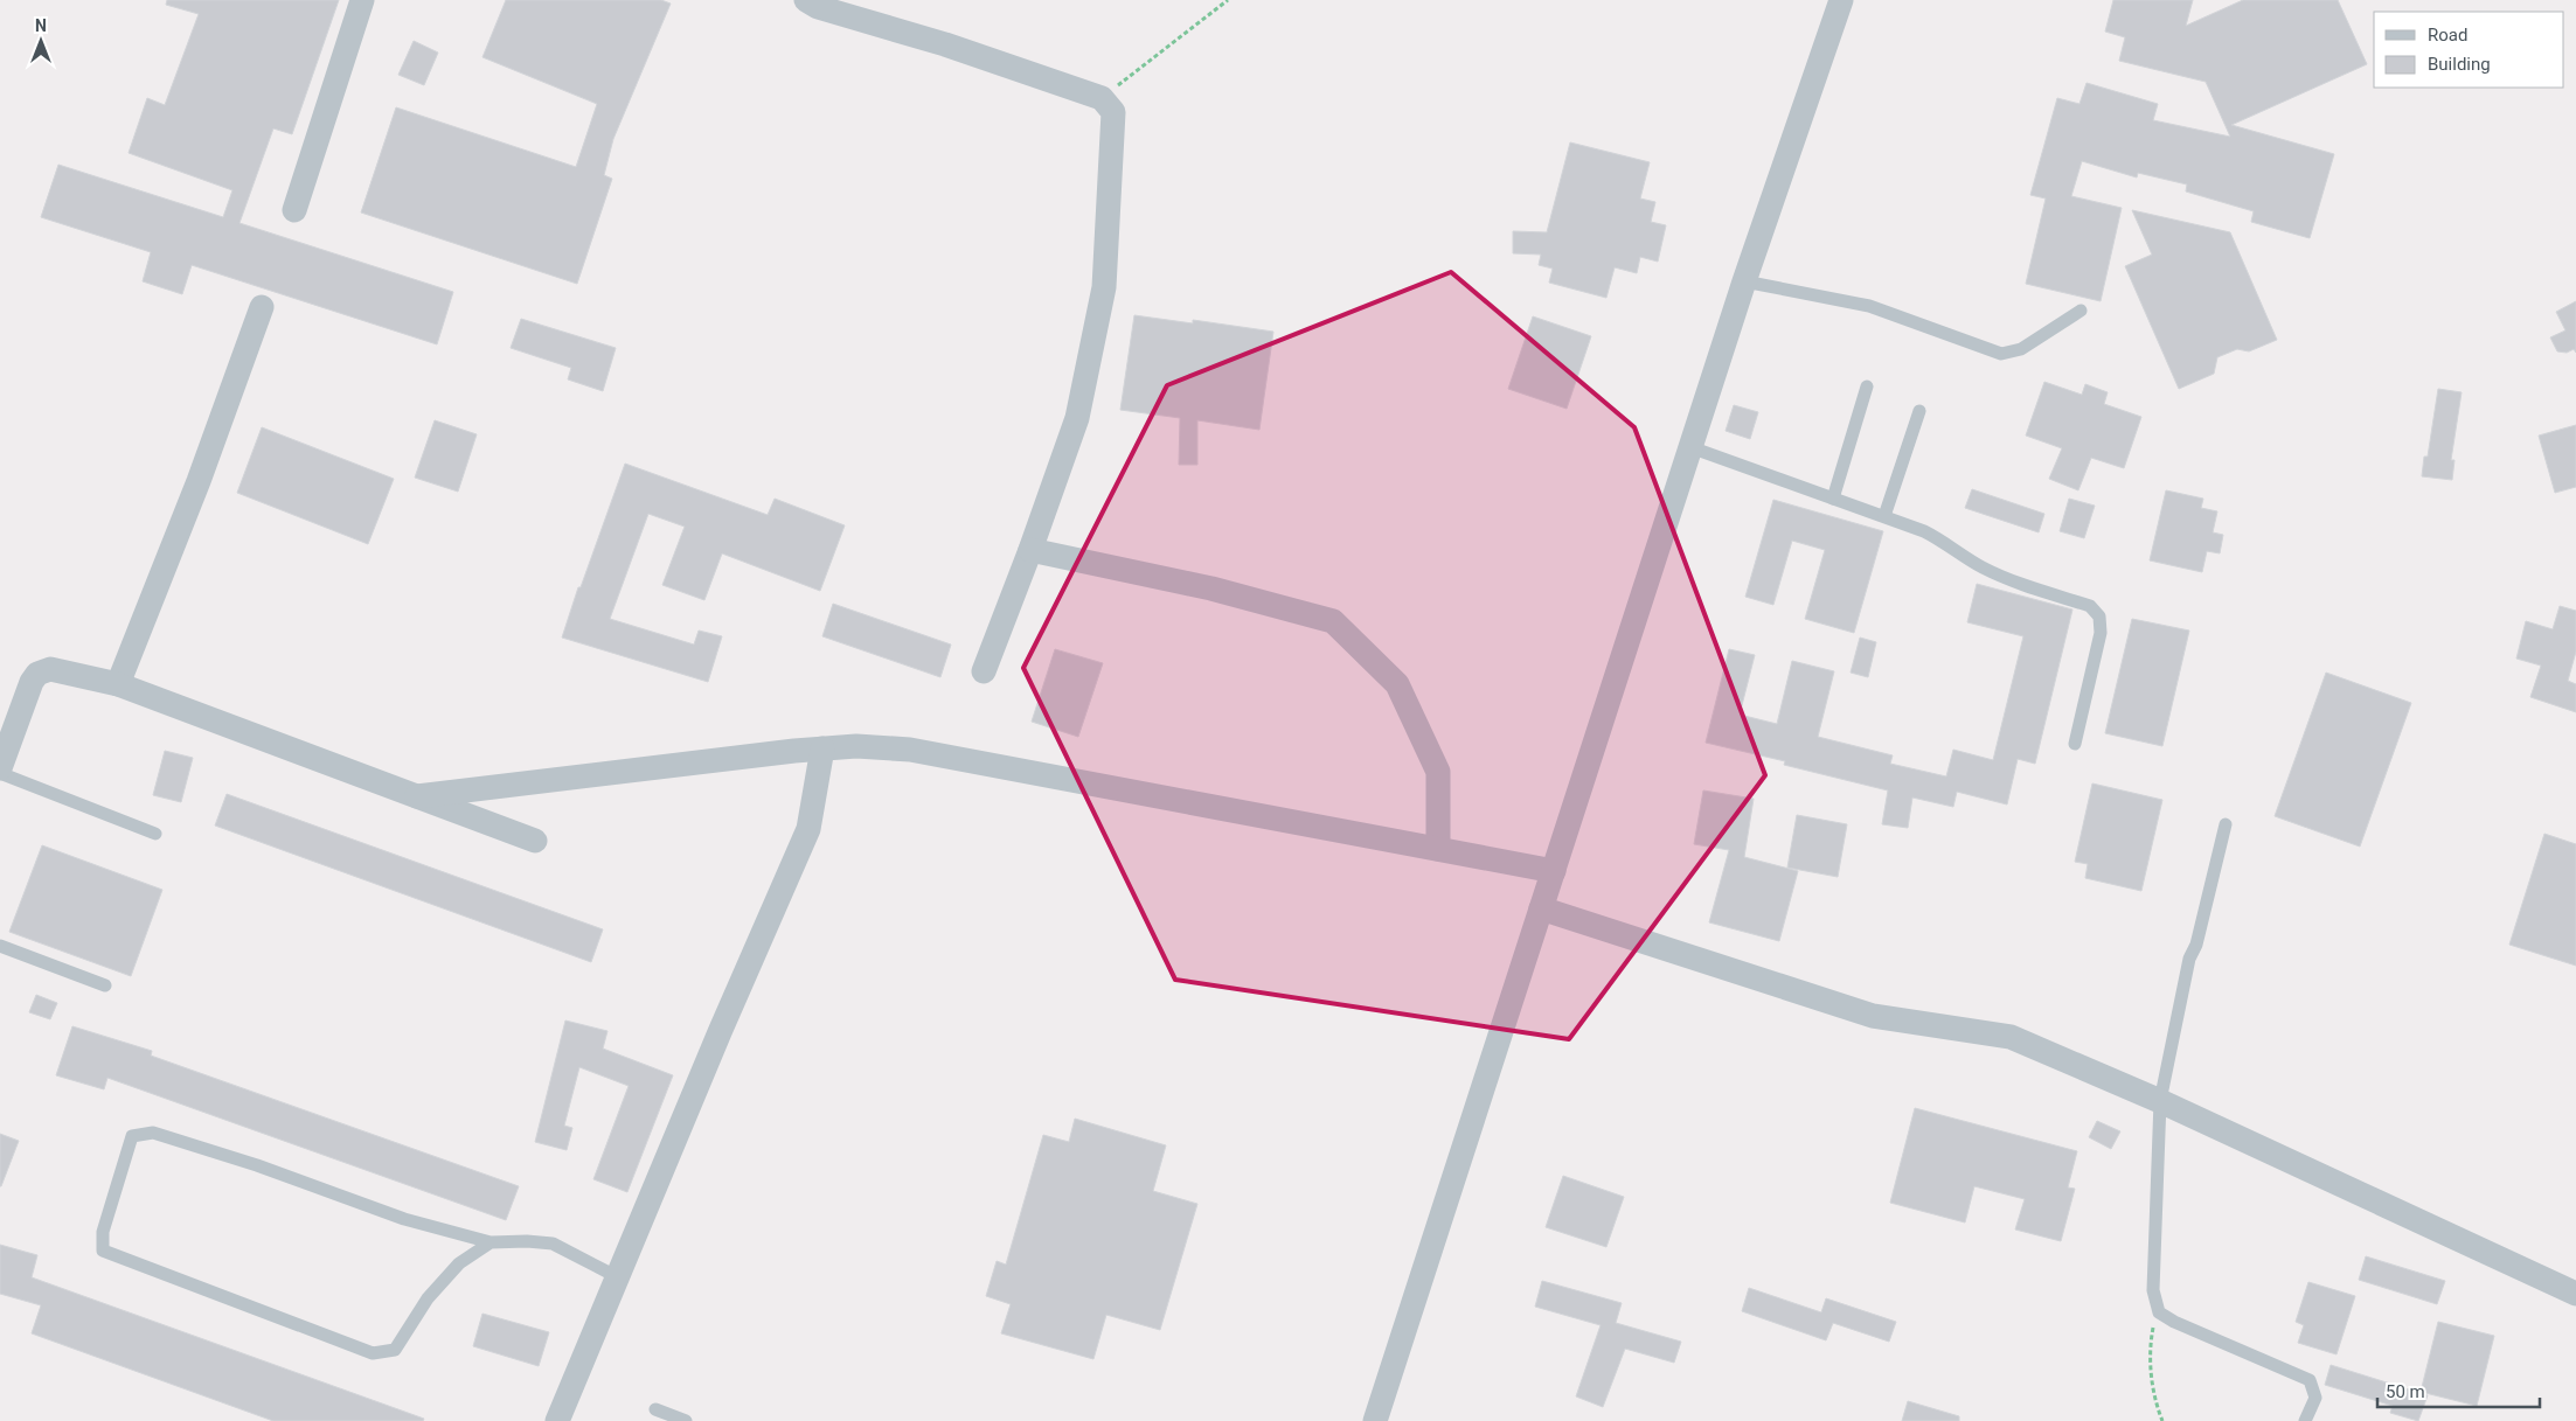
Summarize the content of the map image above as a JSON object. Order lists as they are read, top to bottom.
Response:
{
  "legend": ["Road", "Building"],
  "scale_bar": "50 m",
  "north": "top"
}
